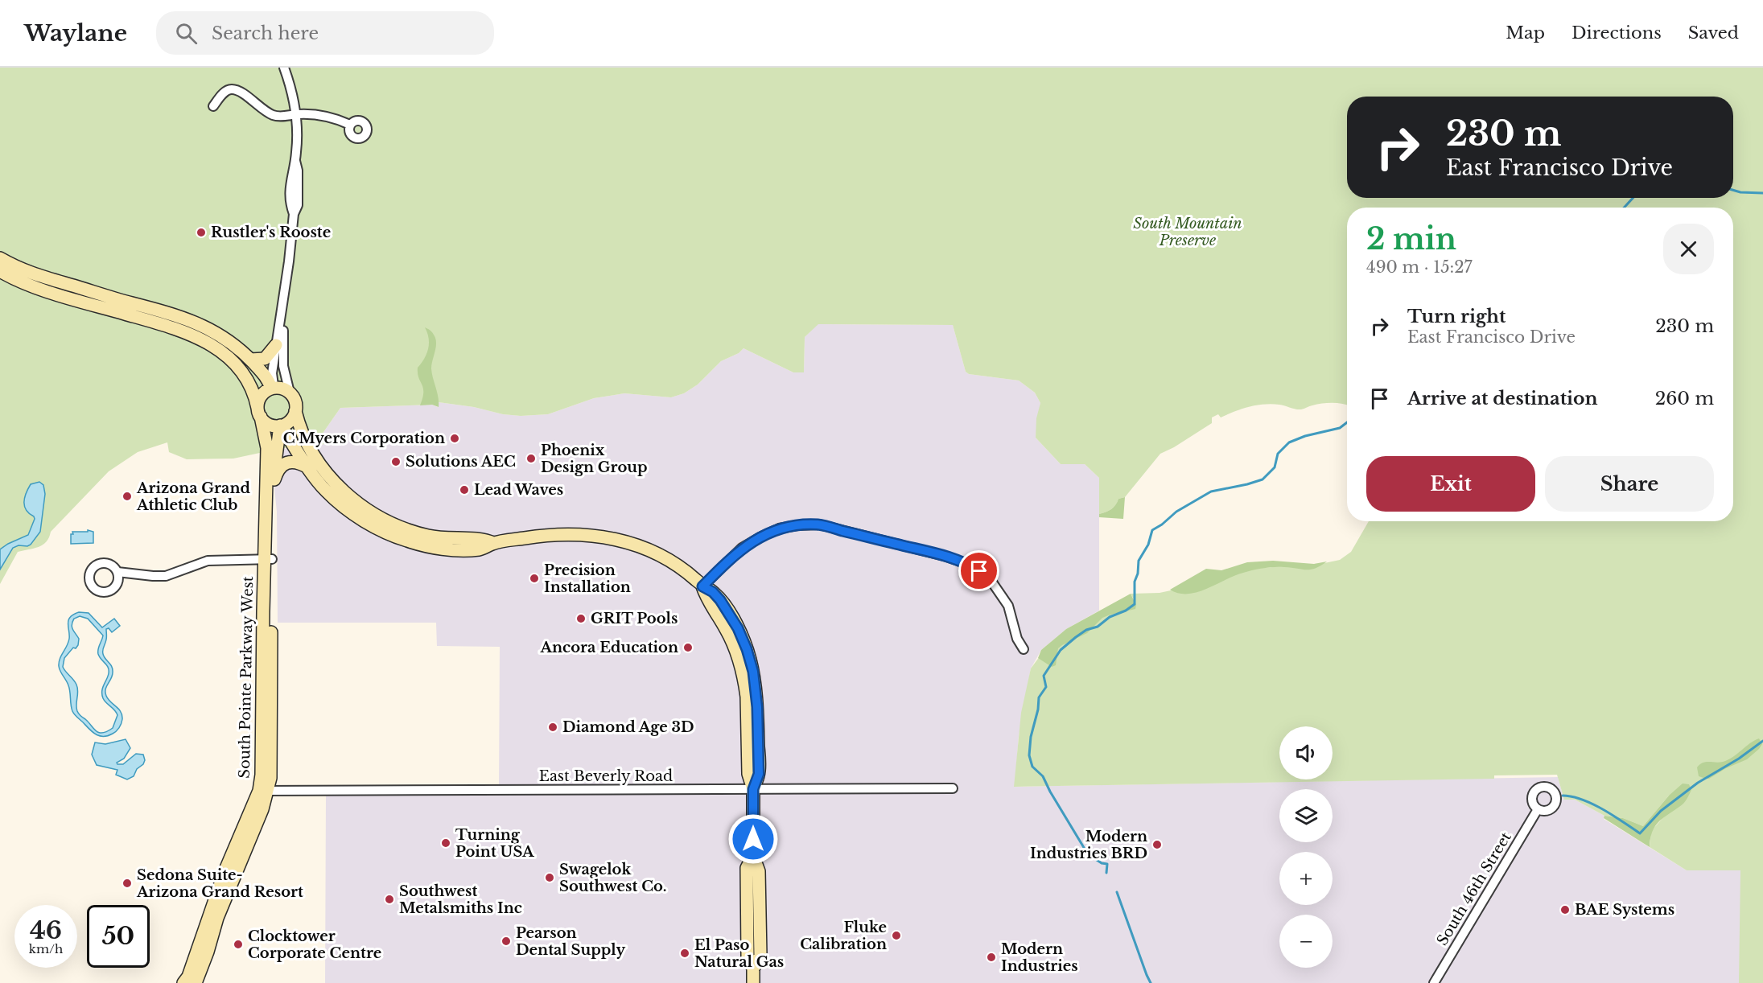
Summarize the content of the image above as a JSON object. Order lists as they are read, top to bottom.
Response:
{
  "streets": {
    "main road": ["South Pointe Parkway West"],
    "street": ["East Beverly Road", "South 46th Street"]
  },
  "crossings": [
    ["South Pointe Parkway West", "East Beverly Road"]
  ],
  "parks": ["South Mountain Preserve"],
  "places": [
    "Rustler's Rooste",
    "C Myers Corporation",
    "Phoenix Design Group",
    "Solutions AEC",
    "Lead Waves",
    "Arizona Grand Athletic Club",
    "Precision Installation",
    "GRIT Pools",
    "Ancora Education",
    "Diamond Age 3D",
    "Turning Point USA",
    "Modern Industries BRD",
    "Swagelok Southwest Co.",
    "Sedona Suite- Arizona Grand Resort",
    "Southwest Metalsmiths Inc",
    "BAE Systems",
    "Fluke Calibration",
    "Pearson Dental Supply",
    "Clocktower Corporate Centre",
    "El Paso Natural Gas",
    "Modern Industries"
  ],
  "page": {
    "header": "Waylane",
    "search": "Search here",
    "nav": ["Map", "Directions", "Saved"],
    "turn": ["230 m", "East Francisco Drive"],
    "heading": ["2 min", "490 m · 15:27"],
    "list": [
      {
        "name": "Turn right",
        "note": "East Francisco Drive",
        "value": "230 m"
      },
      {
        "name": "Arrive at destination",
        "value": "260 m"
      }
    ],
    "buttons": ["Exit", "Share"],
    "map_buttons": ["+", "−"],
    "speed": "46 km/h",
    "limit": "50"
  }
}
